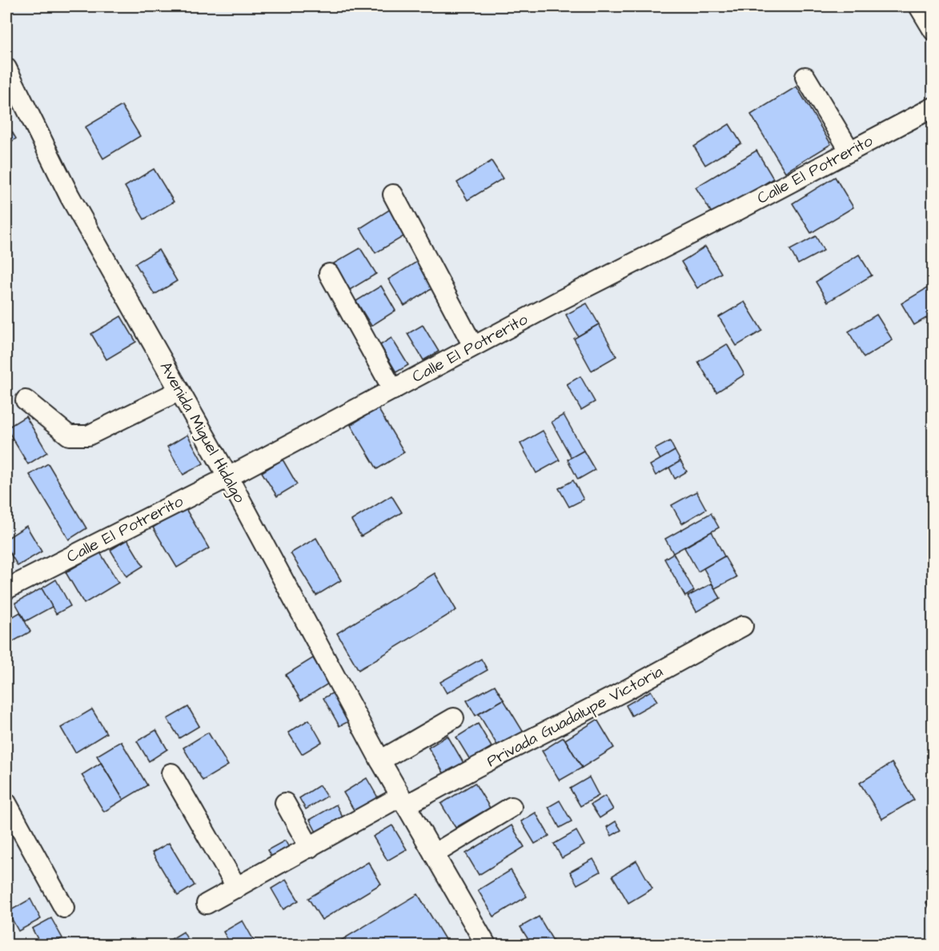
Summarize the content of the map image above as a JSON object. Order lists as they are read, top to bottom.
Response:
{
  "streets": {
    "street": ["Calle El Potrerito", "Avenida Miguel Hidalgo", "Privada Guadalupe Victoria"]
  },
  "crossings": [
    ["Calle El Potrerito", "Avenida Miguel Hidalgo"],
    ["Avenida Miguel Hidalgo", "Privada Guadalupe Victoria"]
  ]
}
